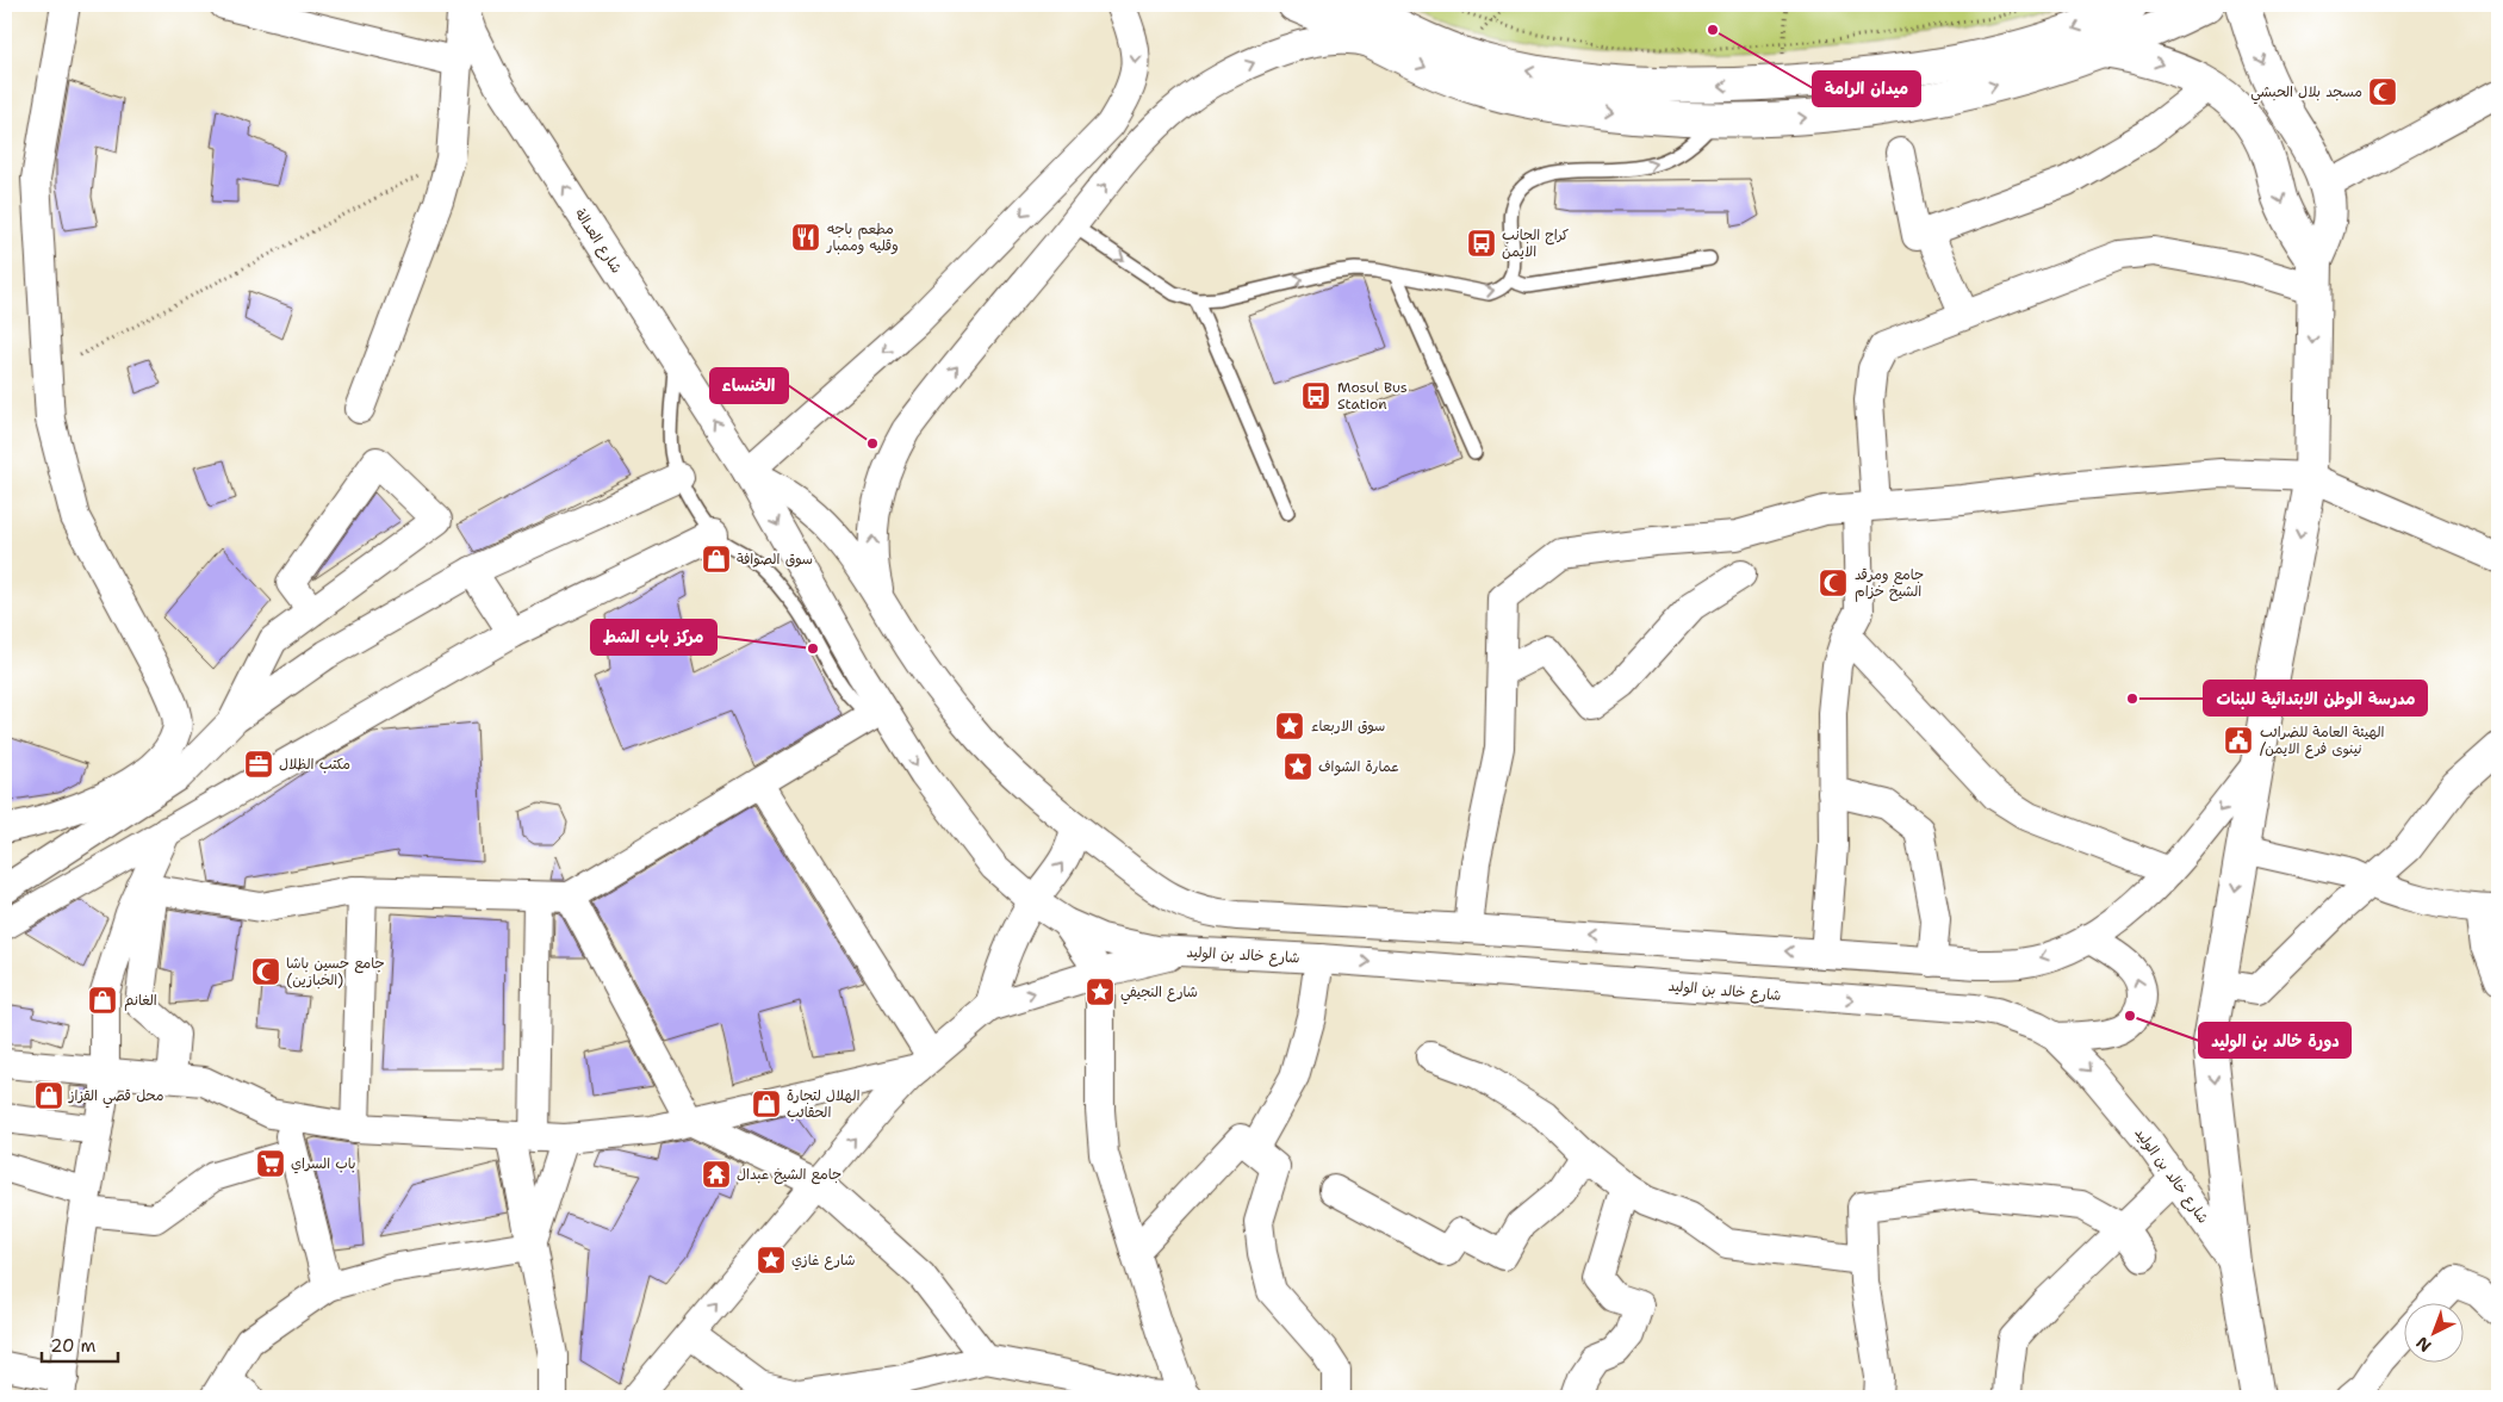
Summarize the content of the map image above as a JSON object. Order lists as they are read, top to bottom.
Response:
{
  "streets": {
    "street": ["شارع العدالة", "شارع خالد بن الوليد"]
  },
  "crossings": [
    ["شارع العدالة", "شارع خالد بن الوليد"]
  ],
  "places": {
    "other": [
      "ميدان الرامة",
      "الخنساء",
      "مركز باب الشط",
      "مدرسة الوطن الابتدائية للبنات",
      "دورة خالد بن الوليد"
    ],
    "mosque": ["مسجد بلال الحبشي", "جامع ومرقد الشيخ خزام", "جامع حسين باشا (الخبازين)"],
    "restaurant": ["مطعم باجه وقليه وممبار"],
    "bus stop": ["كراج الجانب الايمن", "Mosul Bus Station"],
    "shop": [
      "سوق الصوافة",
      "الغانم",
      "محل قصي القزاز",
      "الهلال لتجارة الحقائب"
    ],
    "place": [
      "سوق الاربعاء",
      "عمارة الشواف",
      "شارع النجيفي",
      "شارع غازي"
    ],
    "public building": ["الهيئة العامة للضرائب /نينوى فرع الايمن"],
    "office": ["مكتب الظلال"],
    "supermarket": ["باب السراي"],
    "temple": ["جامع الشيخ عبدال"]
  },
  "scale_bar": "20 m",
  "north": "bottom left"
}
